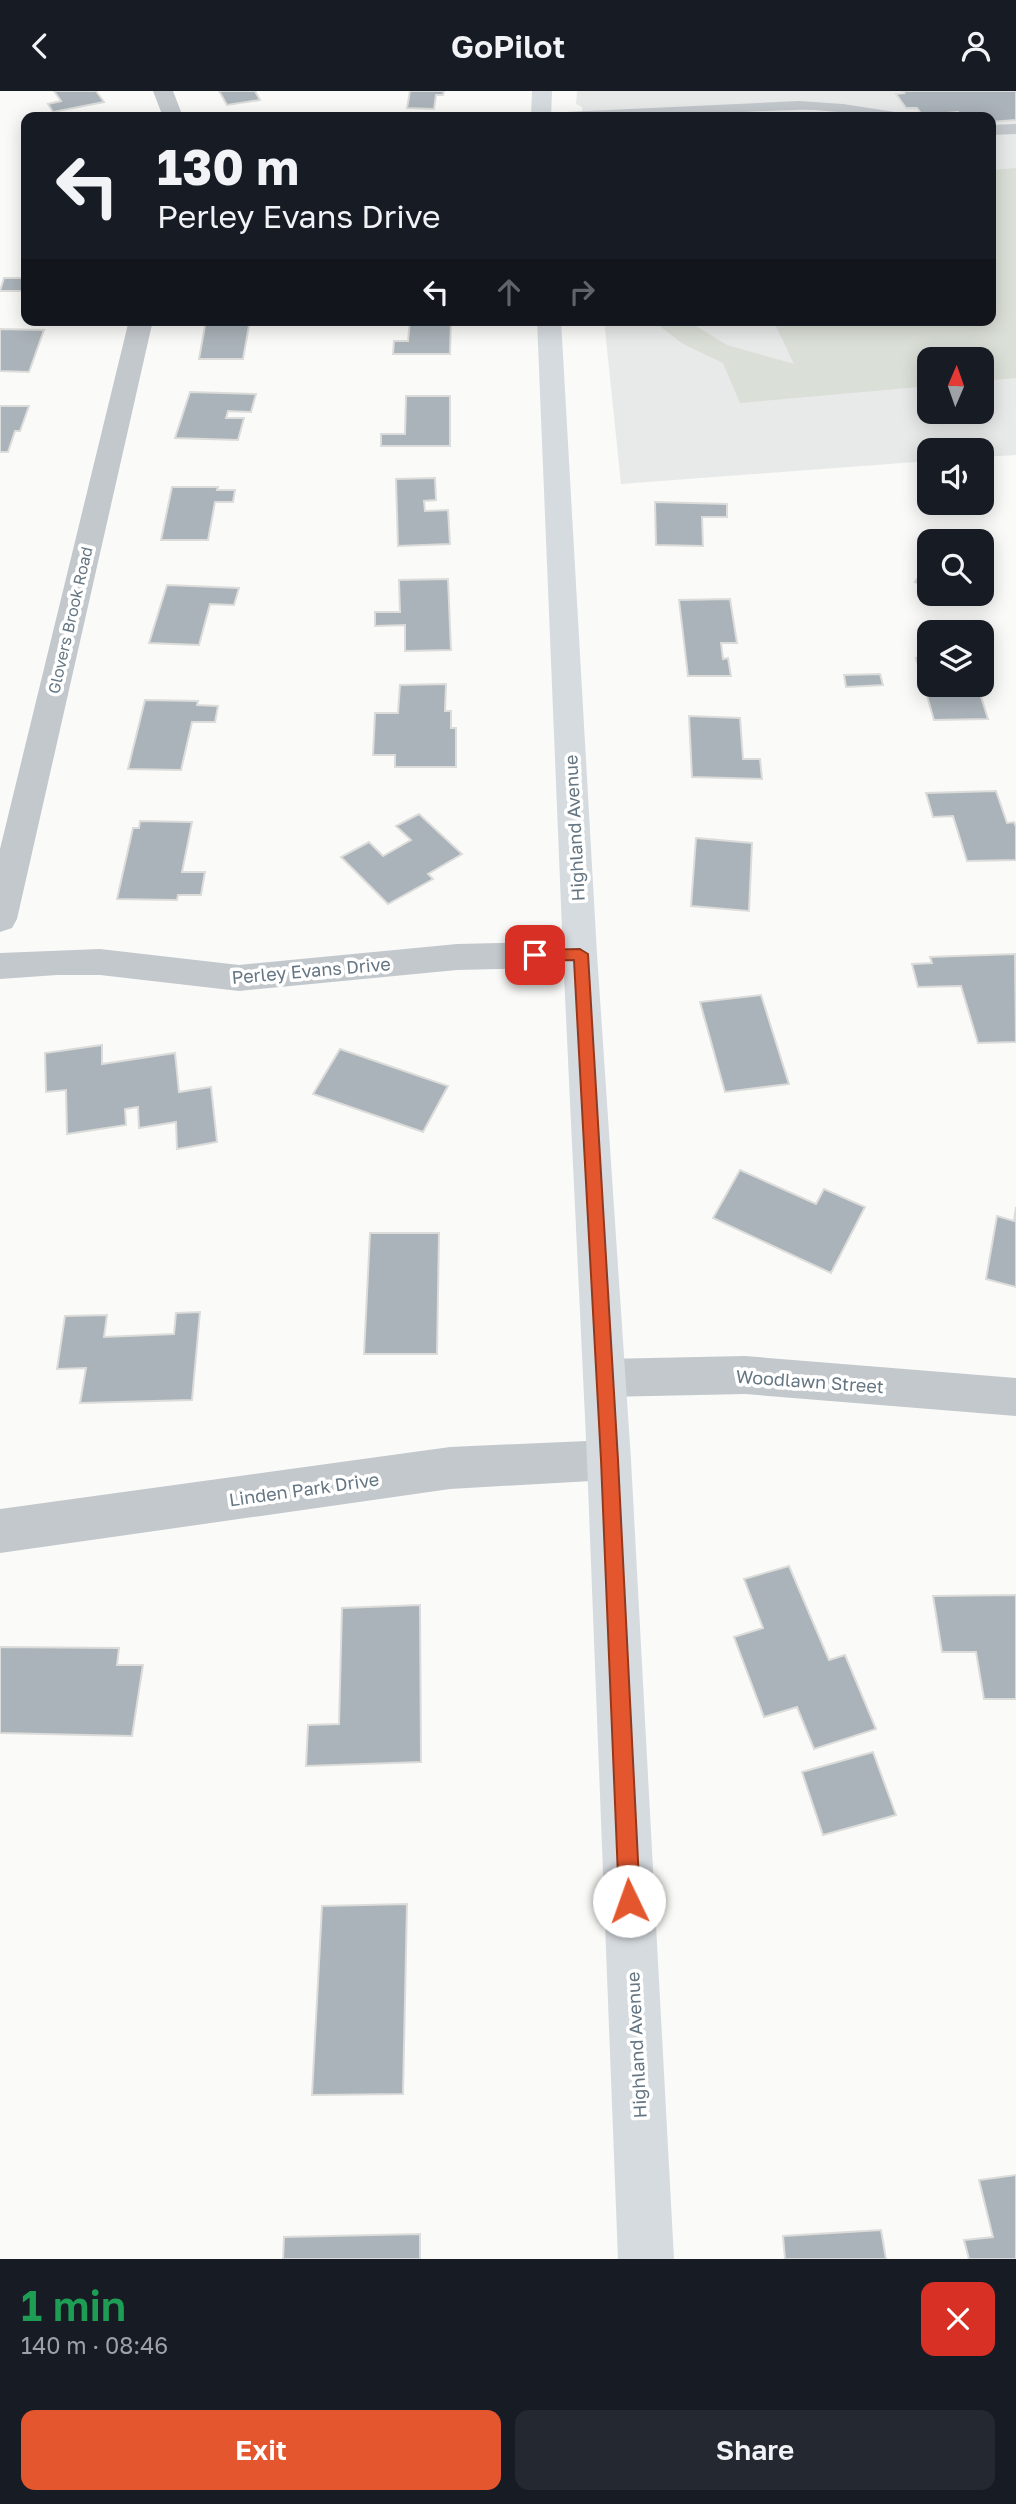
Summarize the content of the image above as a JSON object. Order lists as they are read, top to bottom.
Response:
{
  "streets": {
    "street": [
      "Glovers Brook Road",
      "Highland Avenue",
      "Perley Evans Drive",
      "Woodlawn Street",
      "Linden Park Drive"
    ]
  },
  "crossings": [
    ["Highland Avenue", "Perley Evans Drive"],
    ["Highland Avenue", "Woodlawn Street"],
    ["Highland Avenue", "Linden Park Drive"]
  ],
  "north": "top",
  "page": {
    "header": "GoPilot",
    "turn": ["130 m", "Perley Evans Drive"],
    "heading": ["1 min", "140 m · 08:46"],
    "buttons": ["Exit", "Share"]
  }
}
